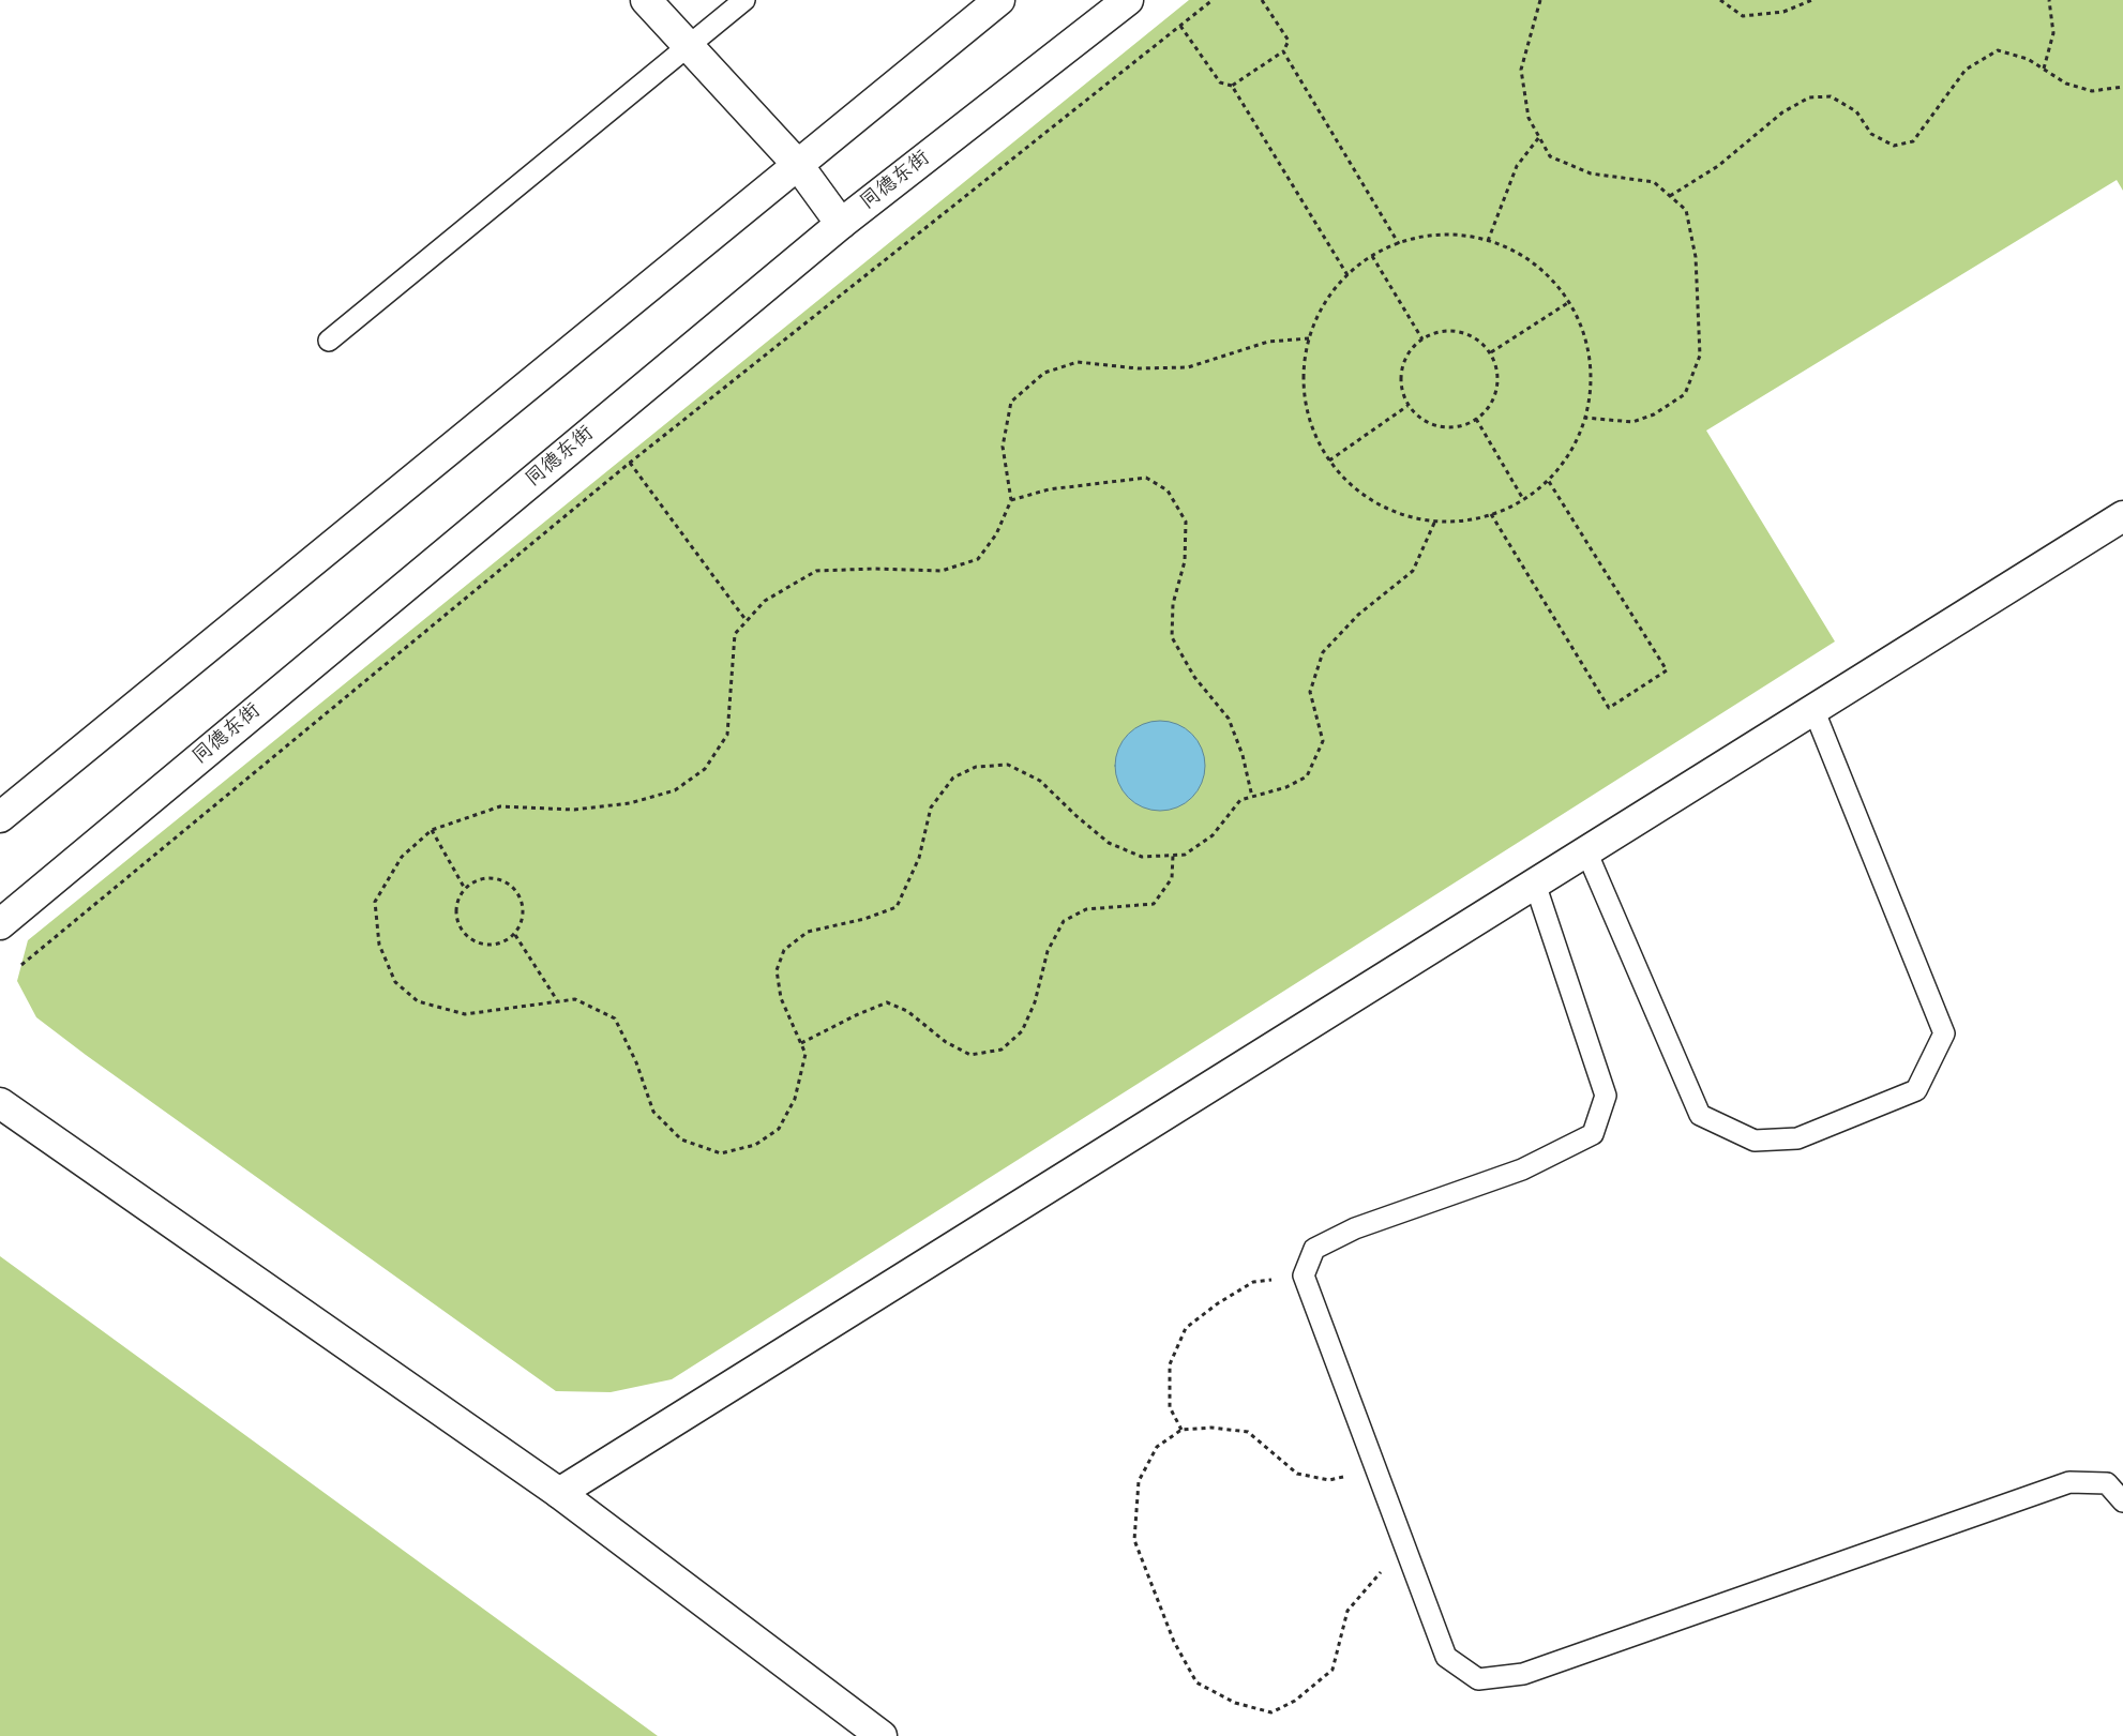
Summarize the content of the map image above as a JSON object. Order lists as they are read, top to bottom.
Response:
{
  "streets": {
    "main road": ["同德东街"]
  }
}
